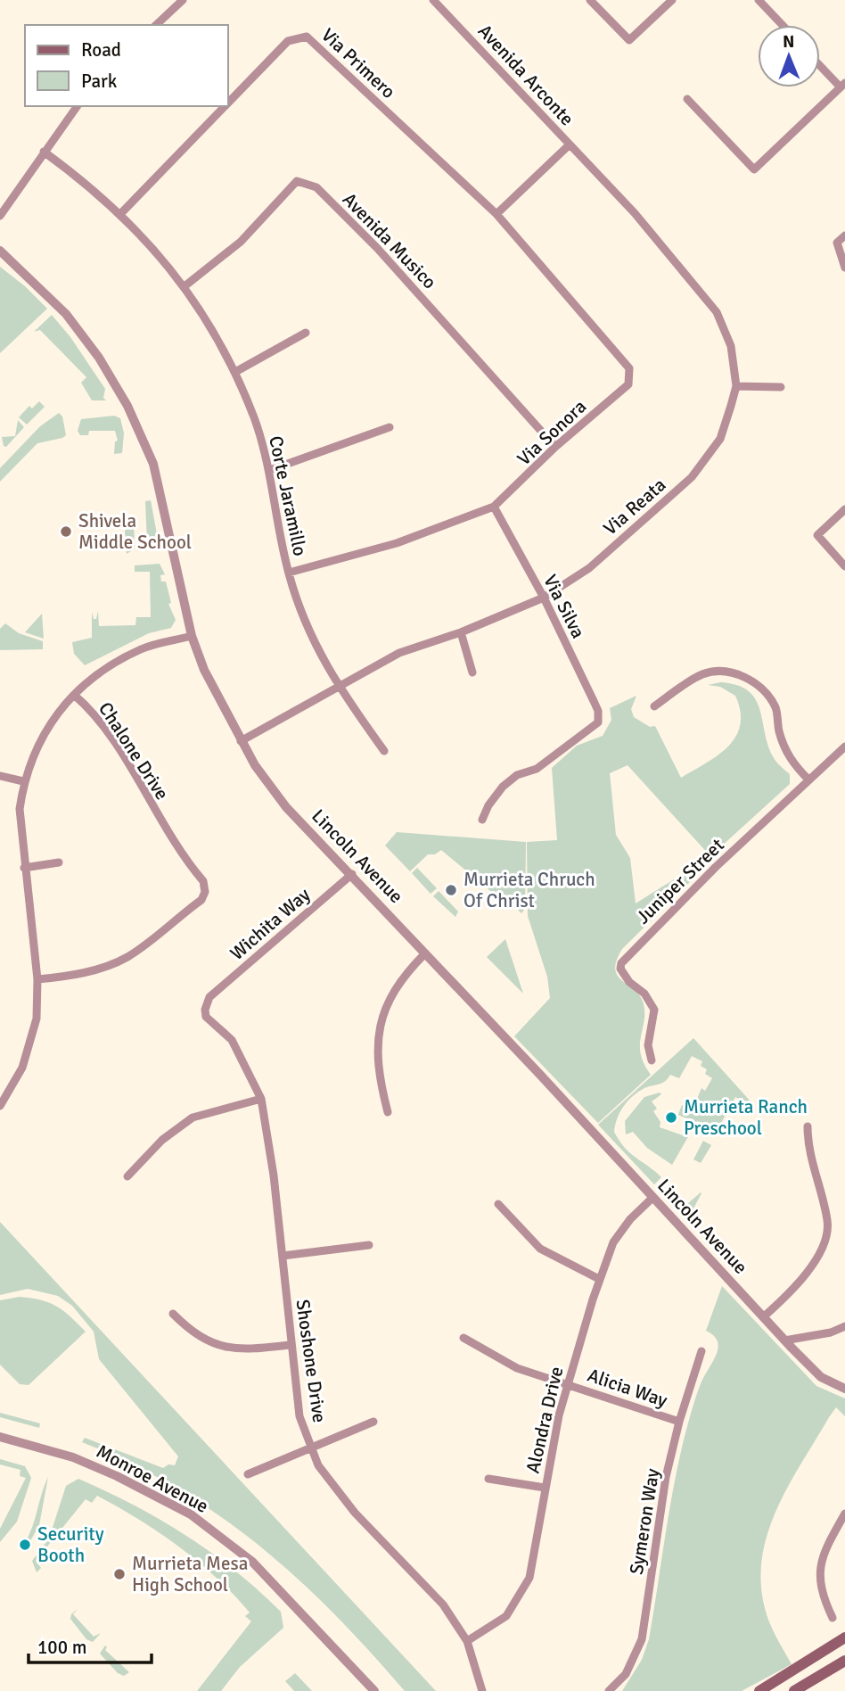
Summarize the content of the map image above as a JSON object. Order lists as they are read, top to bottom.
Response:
{
  "streets": {
    "street": [
      "Via Primero",
      "Avenida Arconte",
      "Avenida Musico",
      "Via Sonora",
      "Corte Jaramillo",
      "Via Reata",
      "Via Silva",
      "Chalone Drive",
      "Lincoln Avenue",
      "Juniper Street",
      "Wichita Way",
      "Shoshone Drive",
      "Alicia Way",
      "Alondra Drive",
      "Monroe Avenue",
      "Symeron Way"
    ]
  },
  "crossings": [
    ["Via Primero", "Via Sonora"],
    ["Via Primero", "Corte Jaramillo"],
    ["Avenida Arconte", "Via Reata"],
    ["Avenida Musico", "Via Sonora"],
    ["Avenida Musico", "Corte Jaramillo"],
    ["Via Sonora", "Corte Jaramillo"],
    ["Via Sonora", "Via Silva"],
    ["Corte Jaramillo", "Via Reata"],
    ["Via Reata", "Via Silva"],
    ["Via Reata", "Lincoln Avenue"],
    ["Lincoln Avenue", "Wichita Way"],
    ["Lincoln Avenue", "Alondra Drive"],
    ["Wichita Way", "Shoshone Drive"],
    ["Shoshone Drive", "Alondra Drive"],
    ["Alicia Way", "Alondra Drive"],
    ["Alicia Way", "Symeron Way"]
  ],
  "places": [
    "Shivela Middle School",
    "Murrieta Chruch Of Christ",
    "Murrieta Ranch Preschool",
    "Security Booth",
    "Murrieta Mesa High School"
  ],
  "legend": ["Road", "Park"],
  "scale_bar": "100 m",
  "north": "top"
}
